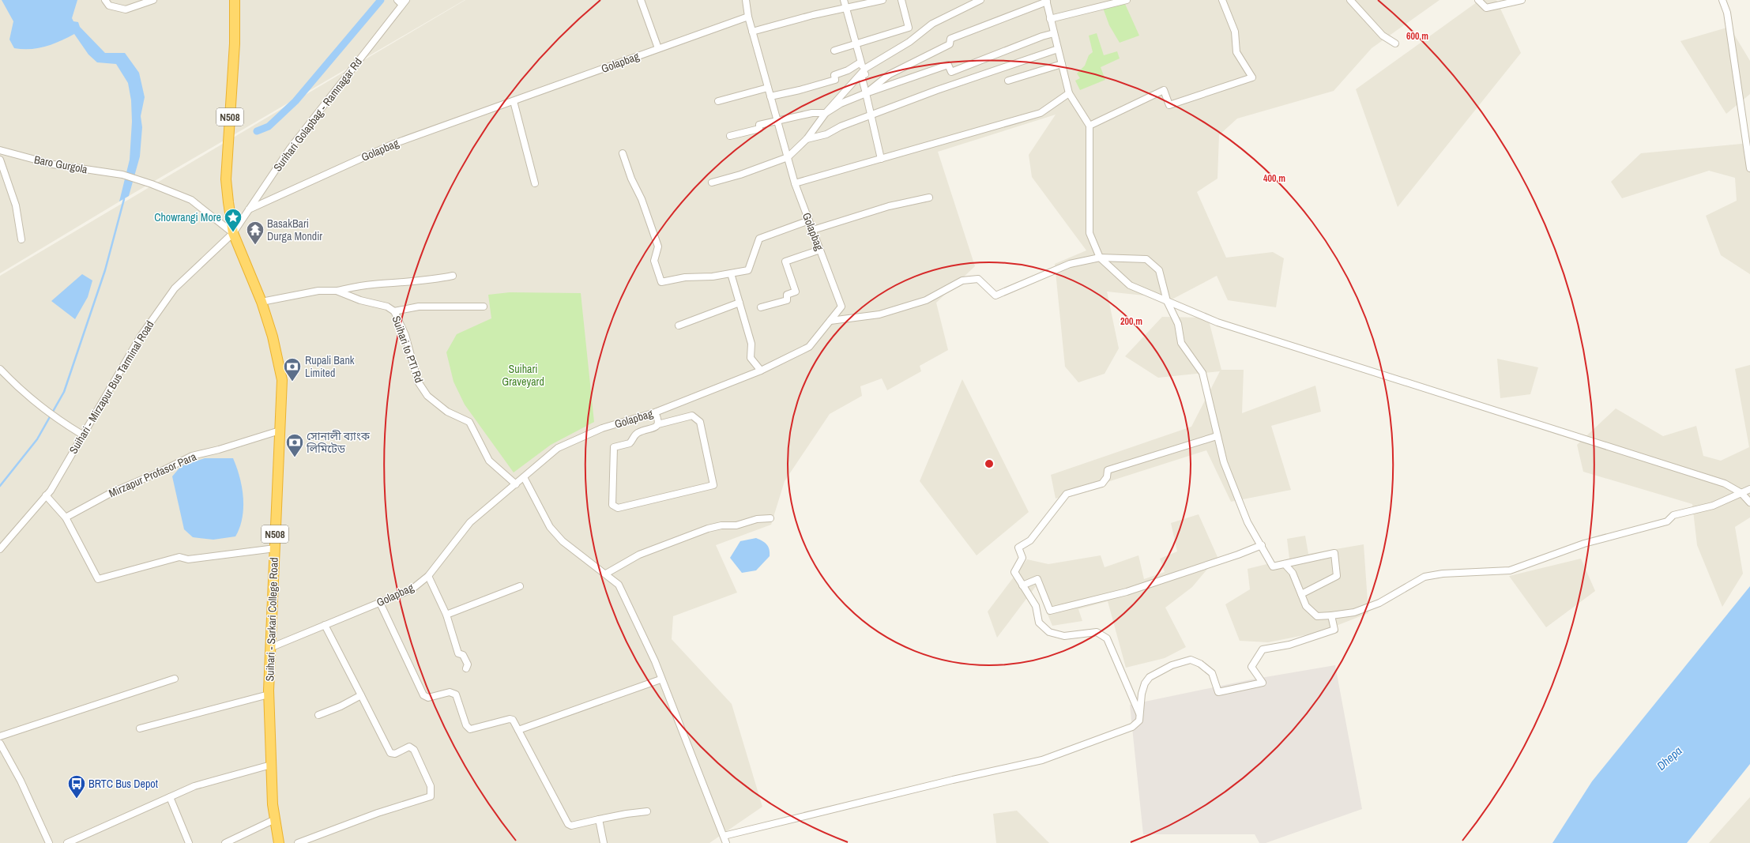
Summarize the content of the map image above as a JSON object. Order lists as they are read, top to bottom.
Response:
{
  "streets": {
    "highway": ["N508", "Suihari - Sarkari College Road"],
    "street": [
      "Golapbag",
      "Surihari Golapbag - Ramnagar Rd",
      "Baro Gurgola",
      "Suihari to PTI Rd",
      "Suihari - Mirzapur Bus Tarminal Road",
      "Mirzapur Profasor Para"
    ]
  },
  "crossings": [
    ["Golapbag", "Surihari Golapbag - Ramnagar Rd"],
    ["Golapbag", "Suihari to PTI Rd"],
    ["Golapbag", "Suihari - Sarkari College Road"],
    ["Surihari Golapbag - Ramnagar Rd", "N508"],
    ["Surihari Golapbag - Ramnagar Rd", "Baro Gurgola"],
    ["Surihari Golapbag - Ramnagar Rd", "Suihari - Mirzapur Bus Tarminal Road"],
    ["Surihari Golapbag - Ramnagar Rd", "Suihari - Sarkari College Road"],
    ["N508", "Baro Gurgola"],
    ["N508", "Suihari - Mirzapur Bus Tarminal Road"],
    ["N508", "Suihari - Sarkari College Road"],
    ["Baro Gurgola", "Suihari - Mirzapur Bus Tarminal Road"],
    ["Baro Gurgola", "Suihari - Sarkari College Road"],
    ["Suihari to PTI Rd", "Suihari - Sarkari College Road"],
    ["Suihari - Mirzapur Bus Tarminal Road", "Suihari - Sarkari College Road"],
    ["Mirzapur Profasor Para", "Suihari - Sarkari College Road"]
  ],
  "water": ["Dhepa"],
  "parks": ["Suihari Graveyard"],
  "places": {
    "place": ["Chowrangi More"],
    "temple": ["BasakBari Durga Mondir"],
    "bank": ["Rupali Bank Limited", "সোনালী ব্যাংক লিমিটেড"],
    "bus stop": ["BRTC Bus Depot"]
  },
  "rings": ["600 m", "400 m", "200 m"]
}
